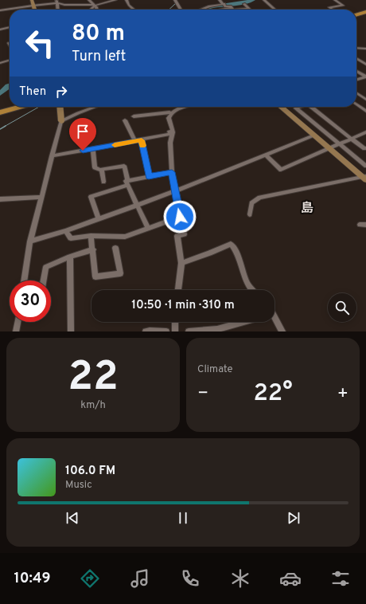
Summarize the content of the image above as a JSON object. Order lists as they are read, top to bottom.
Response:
{
  "districts": ["島"],
  "page": {
    "turn": ["80 m", "Turn left"],
    "then": "Then",
    "limit": "30",
    "trip": "10:50 · 1 min · 310 m",
    "tile": [
      ["22", "km/h"],
      "Climate"
    ],
    "heat": ["−", "22°", "+"],
    "song": ["106.0 FM", "Music"],
    "tabs": "10:49"
  }
}
